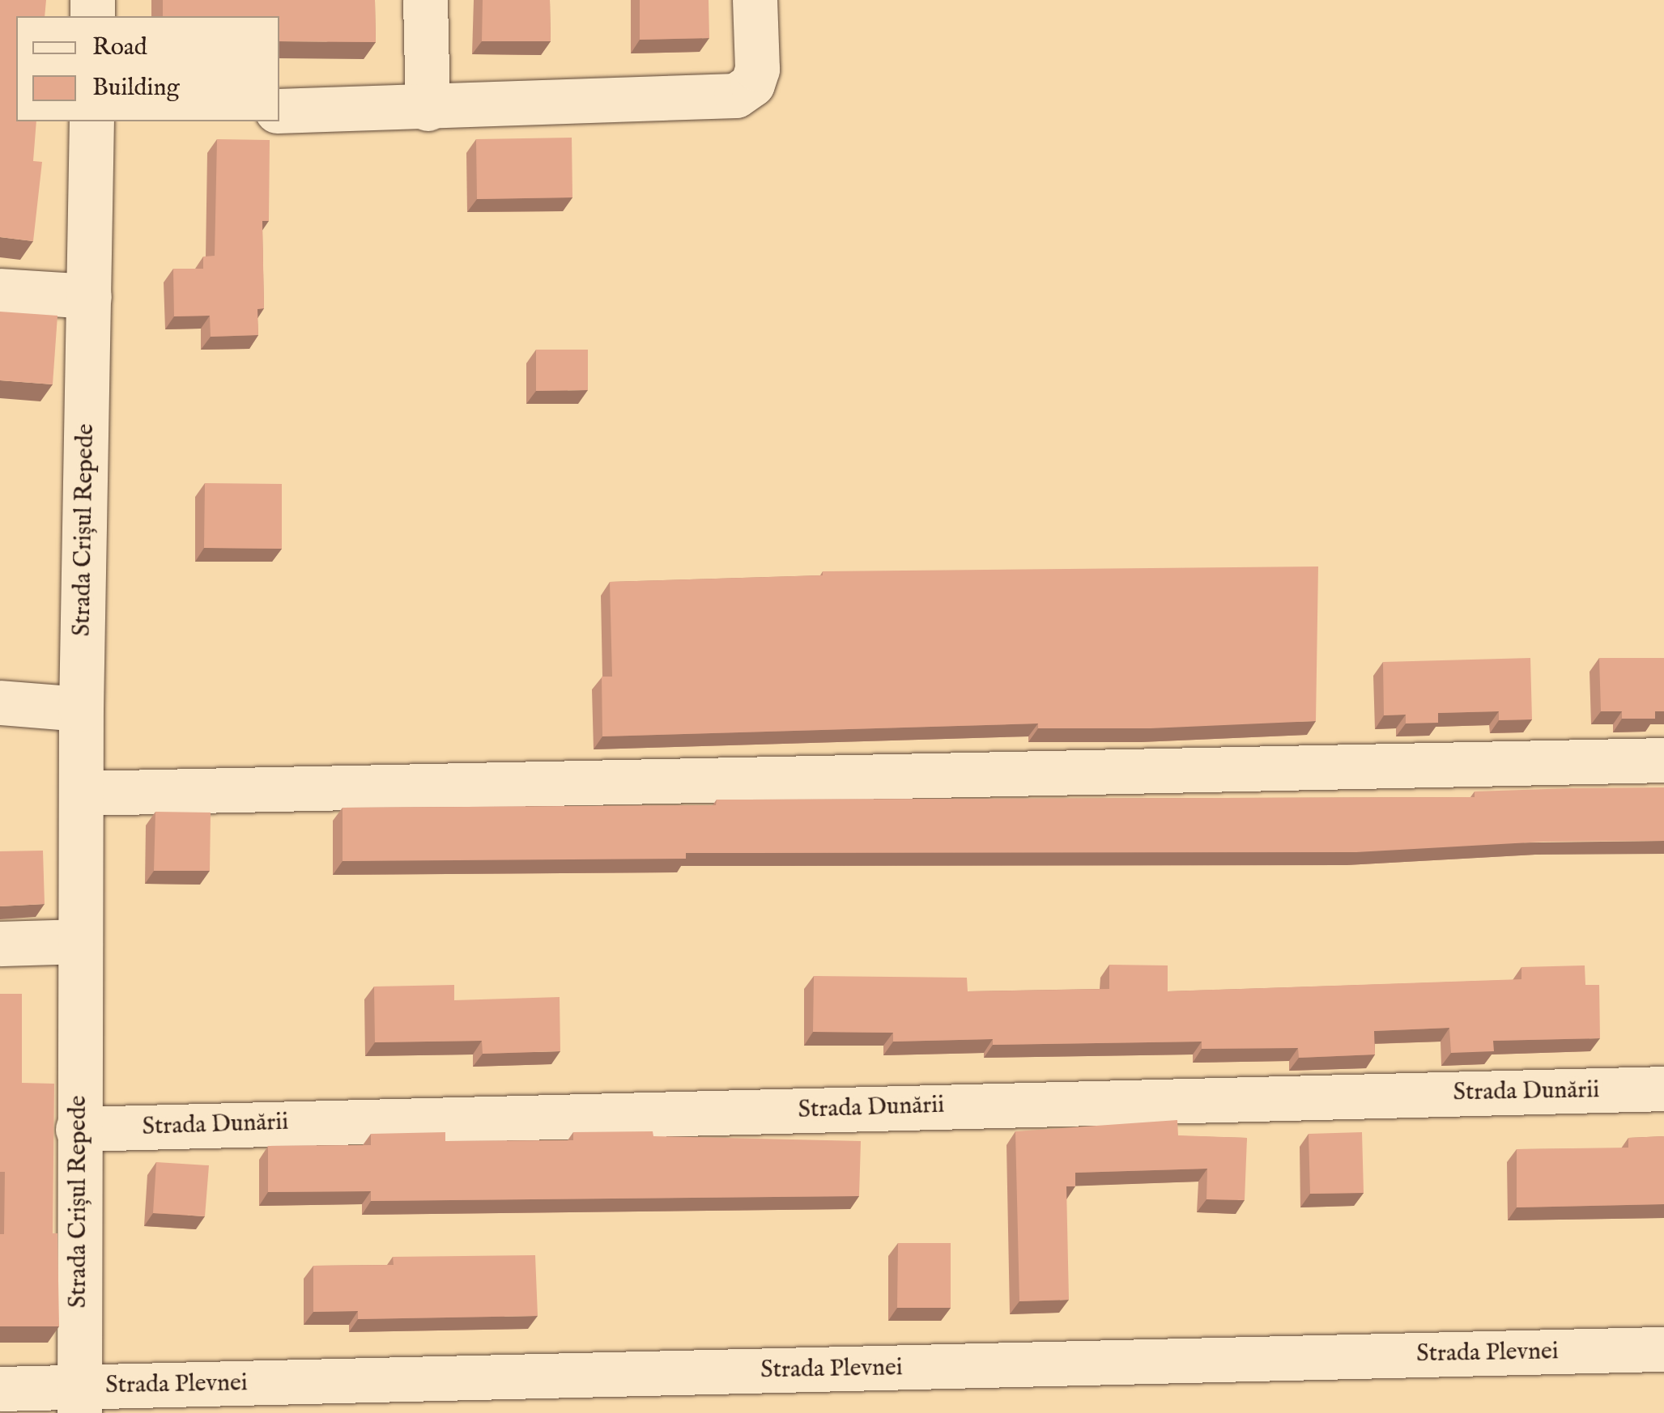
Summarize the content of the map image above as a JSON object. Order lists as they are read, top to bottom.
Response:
{
  "streets": {
    "street": ["Strada Crișul Repede", "Strada Dunării", "Strada Plevnei"]
  },
  "crossings": [
    ["Strada Crișul Repede", "Strada Dunării"],
    ["Strada Crișul Repede", "Strada Plevnei"]
  ],
  "legend": ["Road", "Building"]
}
